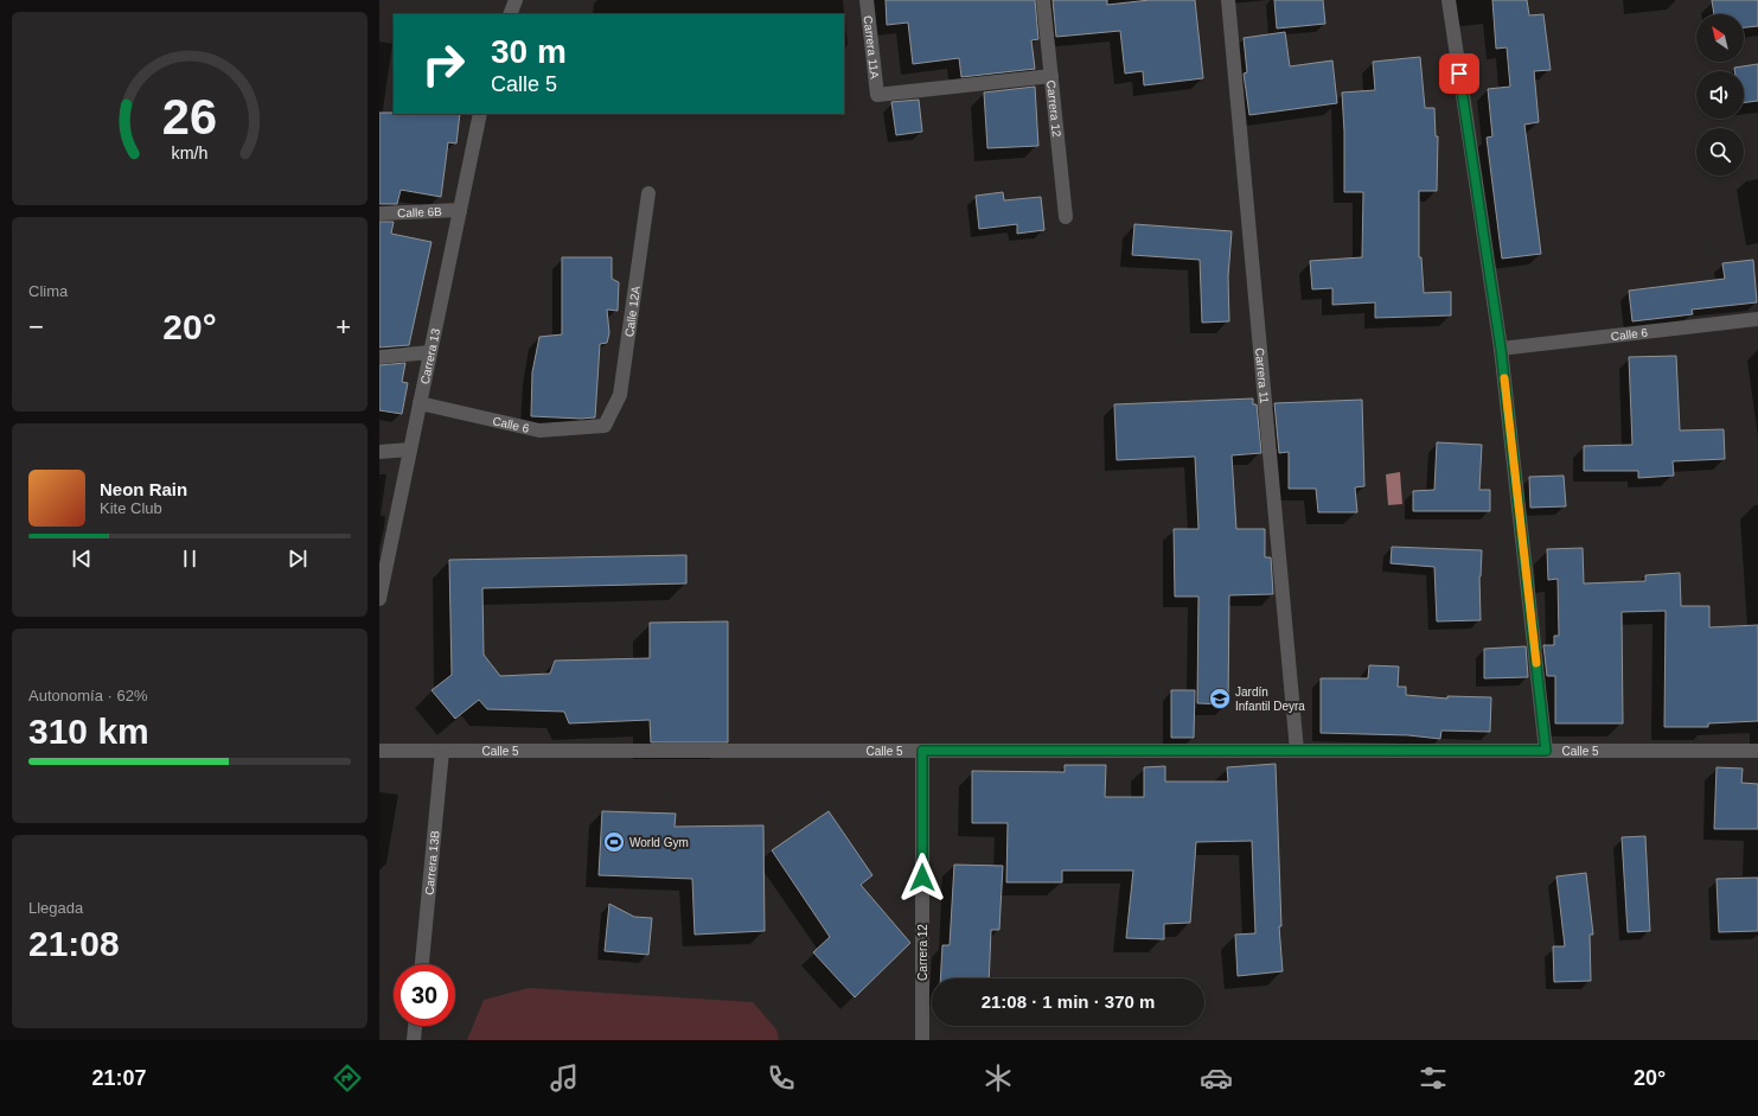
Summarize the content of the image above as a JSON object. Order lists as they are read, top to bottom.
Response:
{
  "streets": {
    "street": [
      "Carrera 11A",
      "Carrera 12",
      "Calle 6B",
      "Calle 12A",
      "Calle 6",
      "Carrera 13",
      "Carrera 11",
      "Calle 5",
      "Carrera 13B"
    ]
  },
  "crossings": [
    ["Carrera 11A", "Carrera 12"],
    ["Carrera 12", "Calle 5"],
    ["Calle 6B", "Carrera 13"],
    ["Calle 12A", "Calle 6"],
    ["Calle 6", "Carrera 13"],
    ["Carrera 11", "Calle 5"],
    ["Calle 5", "Carrera 13B"]
  ],
  "places": {
    "school or university": ["Jardín Infantil Deyra"],
    "sports": ["World Gym"]
  },
  "north": "top left",
  "page": {
    "turn": ["30 m", "Calle 5"],
    "tile": [
      "Clima",
      ["Autonomía · 62%", "310 km"],
      ["Llegada", "21:08"]
    ],
    "heat": ["−", "20°", "+"],
    "song": ["Neon Rain", "Kite Club"],
    "limit": "30",
    "trip": "21:08 · 1 min · 370 m",
    "tabs": ["21:07", "20°"],
    "gauge": ["26", "km/h"]
  }
}
